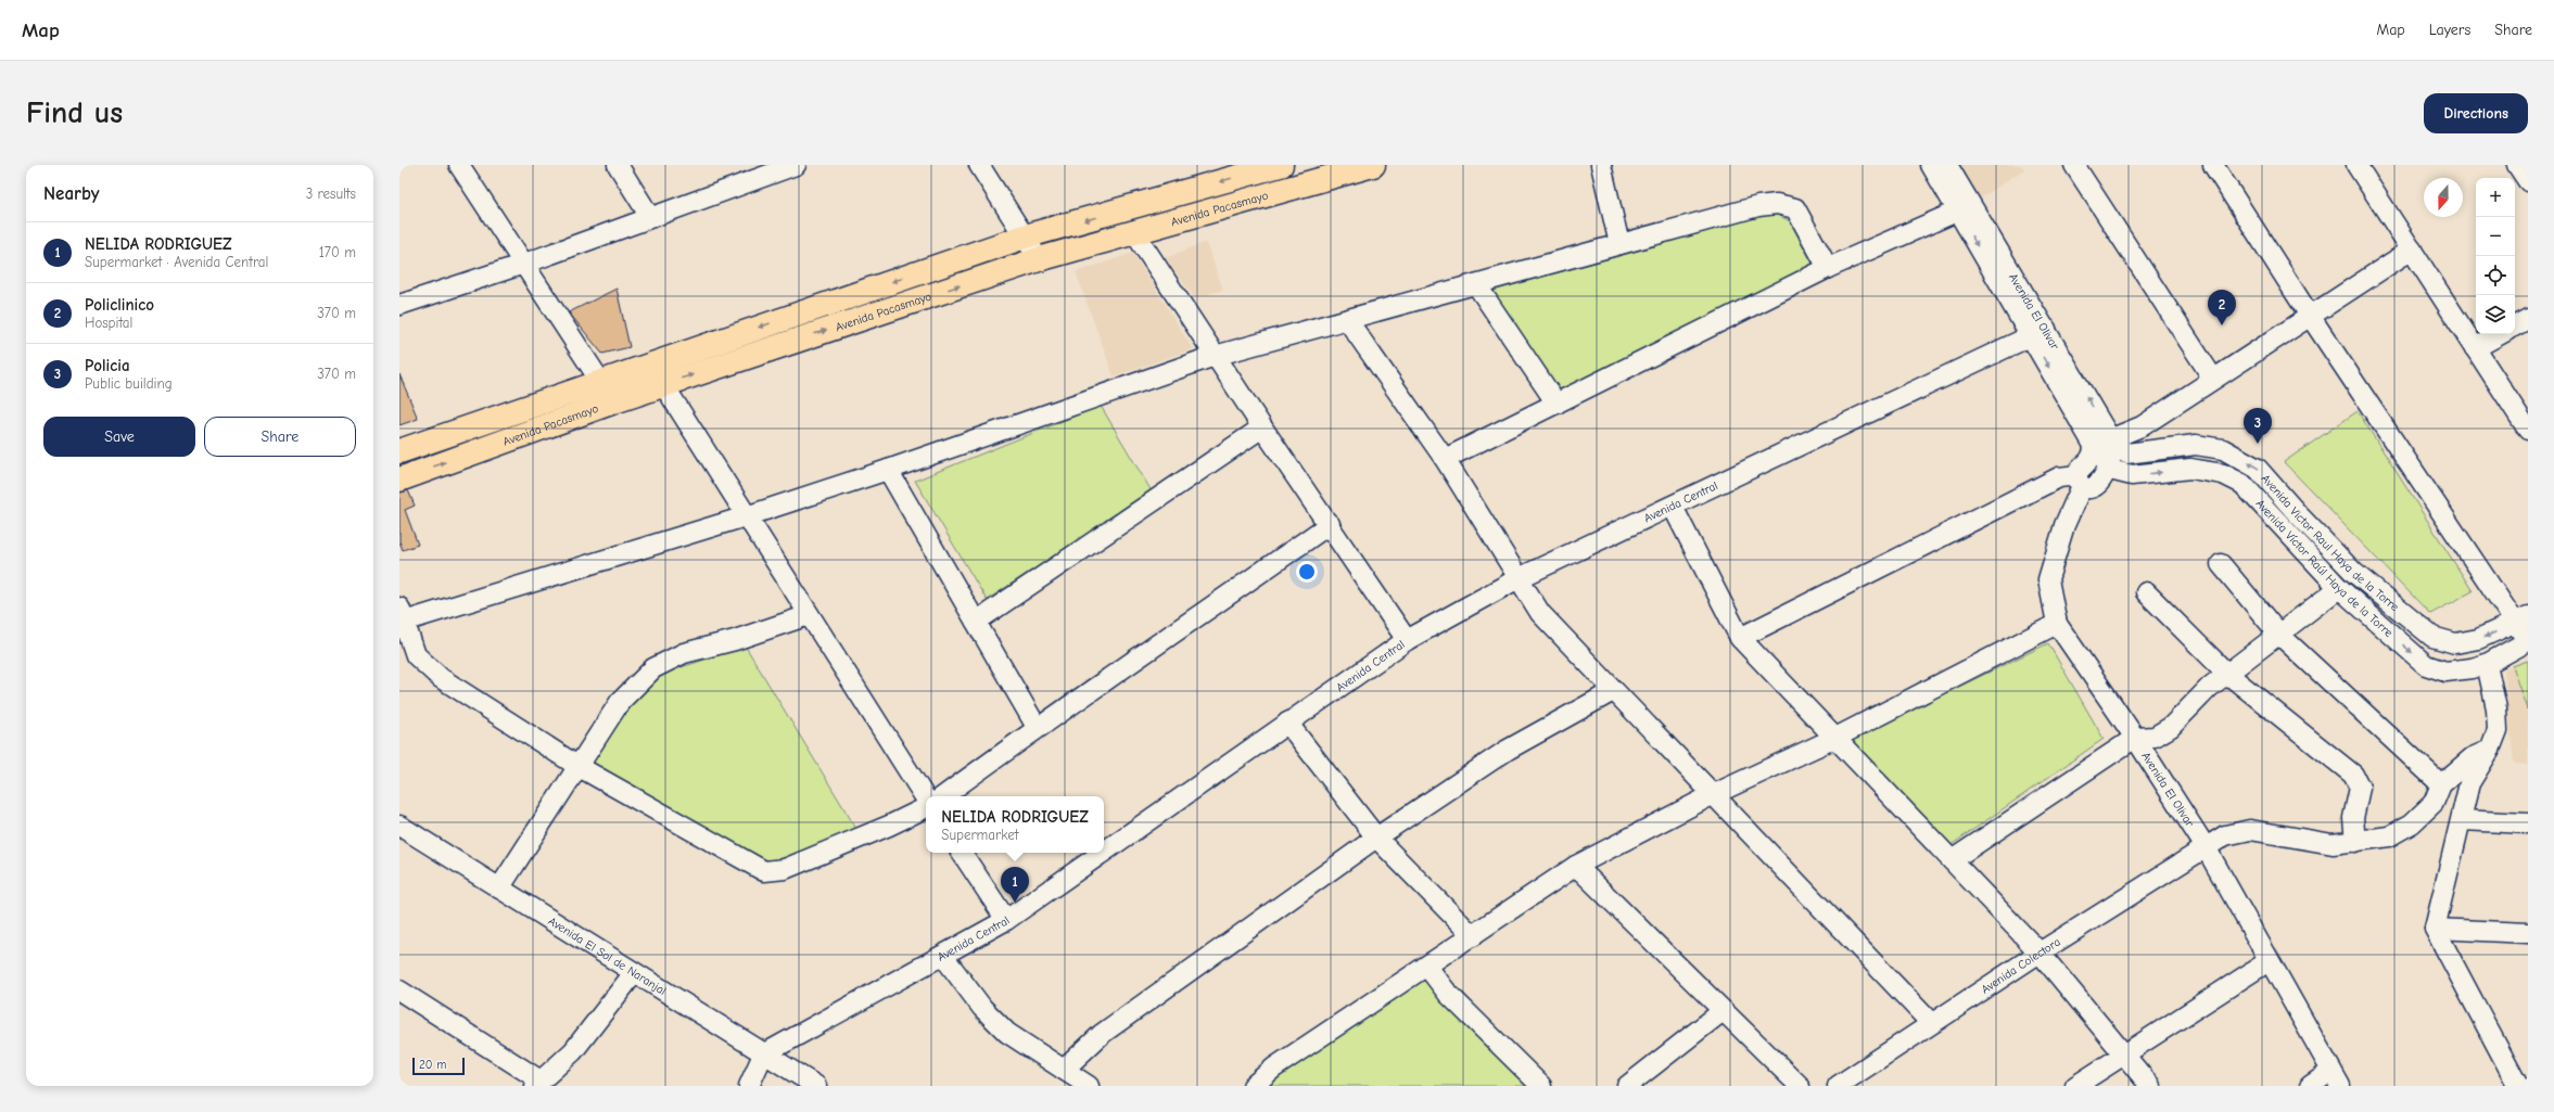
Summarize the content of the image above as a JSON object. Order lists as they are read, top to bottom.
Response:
{
  "streets": {
    "main road": ["Avenida Pacasmayo"],
    "street": [
      "Avenida El Olivar",
      "Avenida Central",
      "Avenida Victor Raul Haya de la Torre",
      "Avenida Víctor Raúl Haya de la Torre",
      "Avenida El Sol de Naranjal",
      "Avenida Colectora"
    ]
  },
  "crossings": [
    ["Avenida El Olivar", "Avenida Central"],
    ["Avenida El Olivar", "Avenida Victor Raul Haya de la Torre"],
    ["Avenida El Olivar", "Avenida Colectora"],
    ["Avenida Central", "Avenida El Sol de Naranjal"]
  ],
  "scale_bar": "20 m",
  "north": "bottom",
  "page": {
    "header": "Map",
    "nav": ["Map", "Layers", "Share"],
    "buttons": [
      "Directions",
      ["Save", "Share"]
    ],
    "title": "Find us",
    "heading": ["Nearby", "3 results"],
    "map_buttons": ["+", "−"],
    "list": [
      {
        "mark": "1",
        "name": "NELIDA RODRIGUEZ",
        "note": "Supermarket · Avenida Central",
        "value": "170 m"
      },
      {
        "mark": "2",
        "name": "Policlinico",
        "note": "Hospital",
        "value": "370 m"
      },
      {
        "mark": "3",
        "name": "Policia",
        "note": "Public building",
        "value": "370 m"
      }
    ],
    "pins": ["2", "3", "1"],
    "popup": ["NELIDA RODRIGUEZ", "Supermarket"],
    "scale": "20 m"
  }
}
